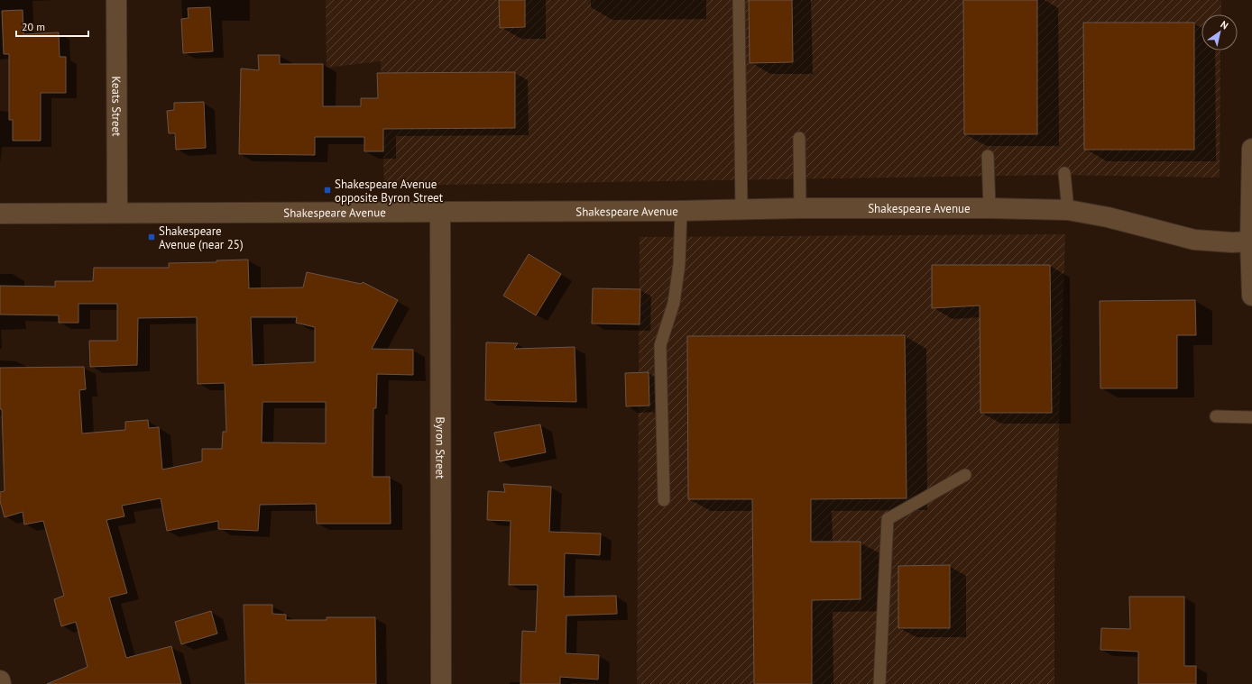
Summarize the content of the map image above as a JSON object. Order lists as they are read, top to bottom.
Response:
{
  "streets": {
    "street": ["Keats Street", "Shakespeare Avenue", "Byron Street"]
  },
  "crossings": [
    ["Keats Street", "Shakespeare Avenue"],
    ["Shakespeare Avenue", "Byron Street"]
  ],
  "places": {
    "transit": ["Shakespeare Avenue opposite Byron Street", "Shakespeare Avenue (near 25)"]
  },
  "scale_bar": "20 m",
  "north": "top right"
}
